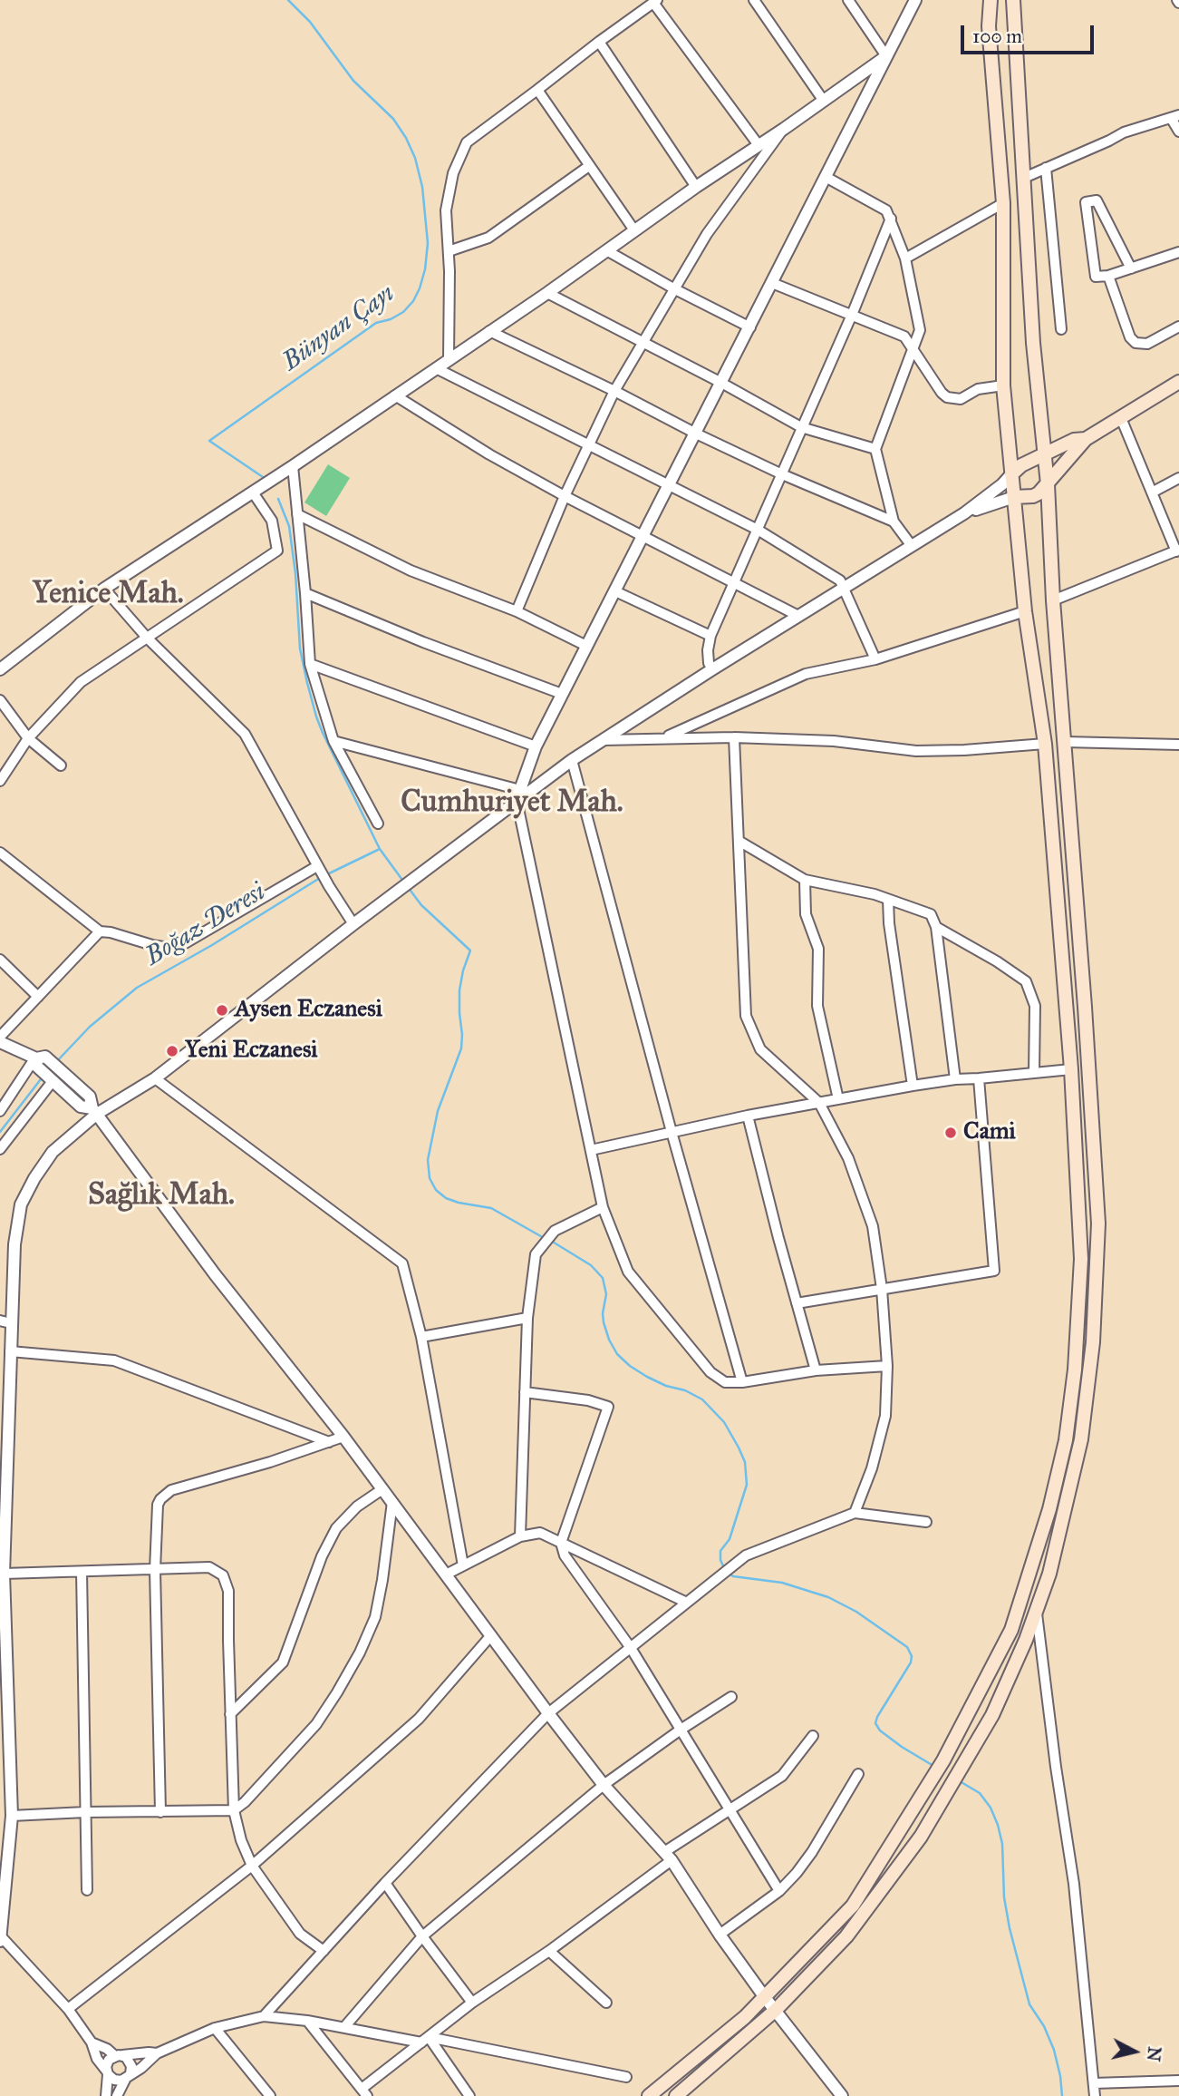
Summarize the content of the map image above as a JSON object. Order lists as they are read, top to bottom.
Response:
{
  "districts": ["Yenice Mah.", "Cumhuriyet Mah.", "Sağlık Mah."],
  "water": ["Bünyan Çayı", "Boğaz Deresi"],
  "places": ["Aysen Eczanesi", "Yeni Eczanesi", "Cami"],
  "scale_bar": "100 m",
  "north": "right"
}
